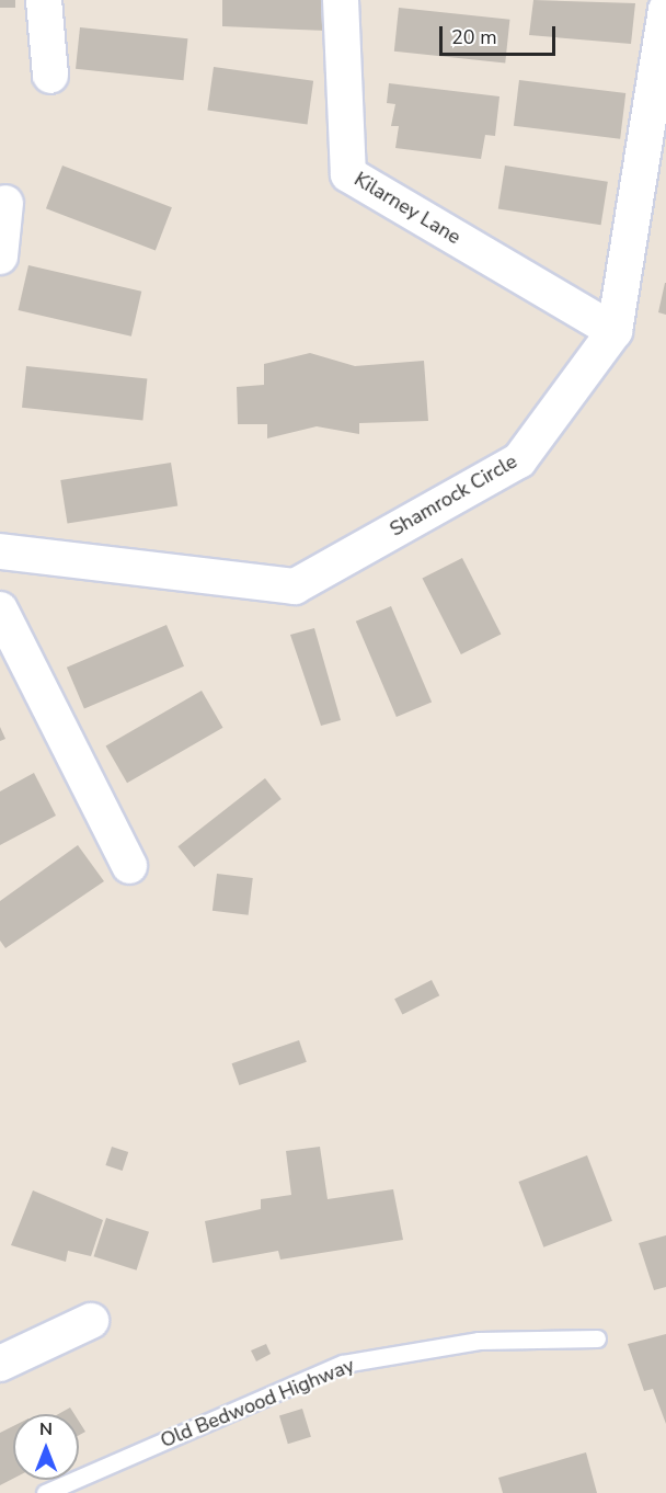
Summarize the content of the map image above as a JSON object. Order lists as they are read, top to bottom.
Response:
{
  "streets": {
    "street": ["Kilarney Lane", "Shamrock Circle"],
    "lane": ["Old Bedwood Highway"]
  },
  "crossings": [
    ["Kilarney Lane", "Shamrock Circle"]
  ],
  "scale_bar": "20 m",
  "north": "top"
}
